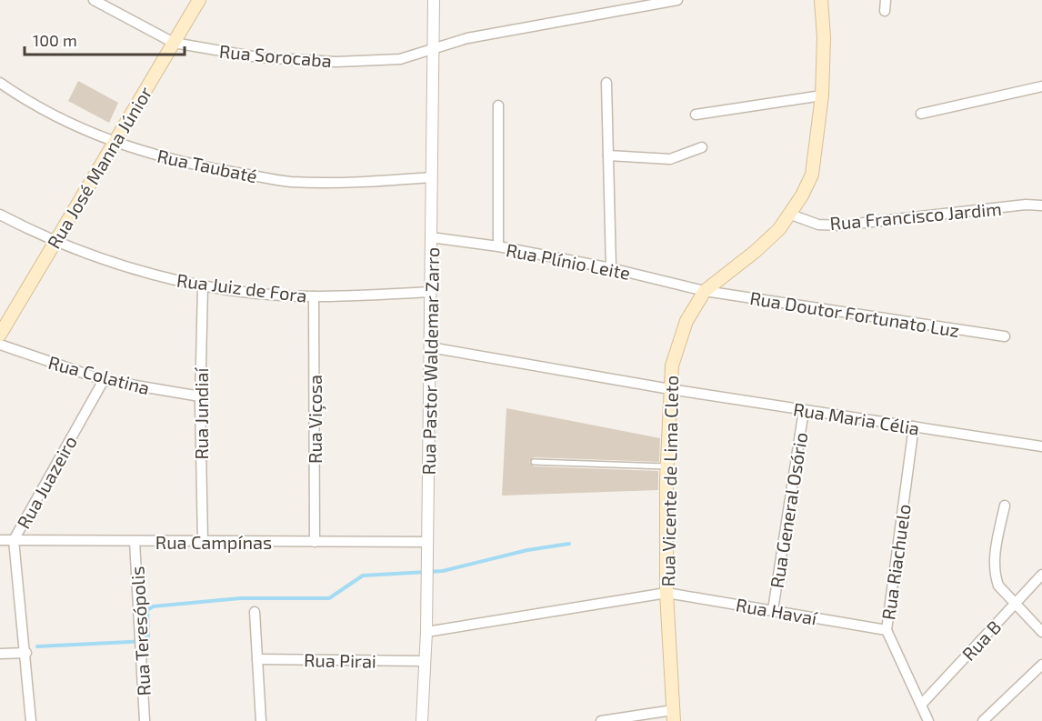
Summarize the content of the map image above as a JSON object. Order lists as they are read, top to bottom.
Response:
{
  "streets": {
    "main road": ["Rua José Manna Júnior", "Rua Vicente de Lima Cleto"],
    "street": [
      "Rua Sorocaba",
      "Rua Taubaté",
      "Rua Francisco Jardim",
      "Rua Plínio Leite",
      "Rua Juiz de Fora",
      "Rua Doutor Fortunato Luz",
      "Rua Pastor Waldemar Zarro",
      "Rua Colatina",
      "Rua Jundiaí",
      "Rua Maria Célia",
      "Rua Viçosa",
      "Rua Juazeiro",
      "Rua General Osório",
      "Rua Campínas",
      "Rua Riachuelo",
      "Rua Havaí",
      "Rua Teresópolis",
      "Rua B",
      "Rua Pirai"
    ]
  },
  "crossings": [
    ["Rua Sorocaba", "Rua José Manna Júnior"],
    ["Rua Sorocaba", "Rua Pastor Waldemar Zarro"],
    ["Rua Taubaté", "Rua José Manna Júnior"],
    ["Rua Taubaté", "Rua Pastor Waldemar Zarro"],
    ["Rua José Manna Júnior", "Rua Juiz de Fora"],
    ["Rua Francisco Jardim", "Rua Vicente de Lima Cleto"],
    ["Rua Plínio Leite", "Rua Doutor Fortunato Luz"],
    ["Rua Plínio Leite", "Rua Pastor Waldemar Zarro"],
    ["Rua Plínio Leite", "Rua Vicente de Lima Cleto"],
    ["Rua Juiz de Fora", "Rua Pastor Waldemar Zarro"],
    ["Rua Juiz de Fora", "Rua Jundiaí"],
    ["Rua Juiz de Fora", "Rua Viçosa"],
    ["Rua Doutor Fortunato Luz", "Rua Vicente de Lima Cleto"],
    ["Rua Pastor Waldemar Zarro", "Rua Maria Célia"],
    ["Rua Pastor Waldemar Zarro", "Rua Campínas"],
    ["Rua Pastor Waldemar Zarro", "Rua Havaí"],
    ["Rua Pastor Waldemar Zarro", "Rua Pirai"],
    ["Rua Colatina", "Rua Jundiaí"],
    ["Rua Colatina", "Rua Juazeiro"],
    ["Rua Jundiaí", "Rua Campínas"],
    ["Rua Maria Célia", "Rua Vicente de Lima Cleto"],
    ["Rua Maria Célia", "Rua General Osório"],
    ["Rua Maria Célia", "Rua Riachuelo"],
    ["Rua Viçosa", "Rua Campínas"],
    ["Rua Vicente de Lima Cleto", "Rua Havaí"],
    ["Rua Juazeiro", "Rua Campínas"],
    ["Rua General Osório", "Rua Havaí"],
    ["Rua Campínas", "Rua Teresópolis"],
    ["Rua Riachuelo", "Rua Havaí"],
    ["Rua Riachuelo", "Rua B"]
  ],
  "scale_bar": "100 m"
}
